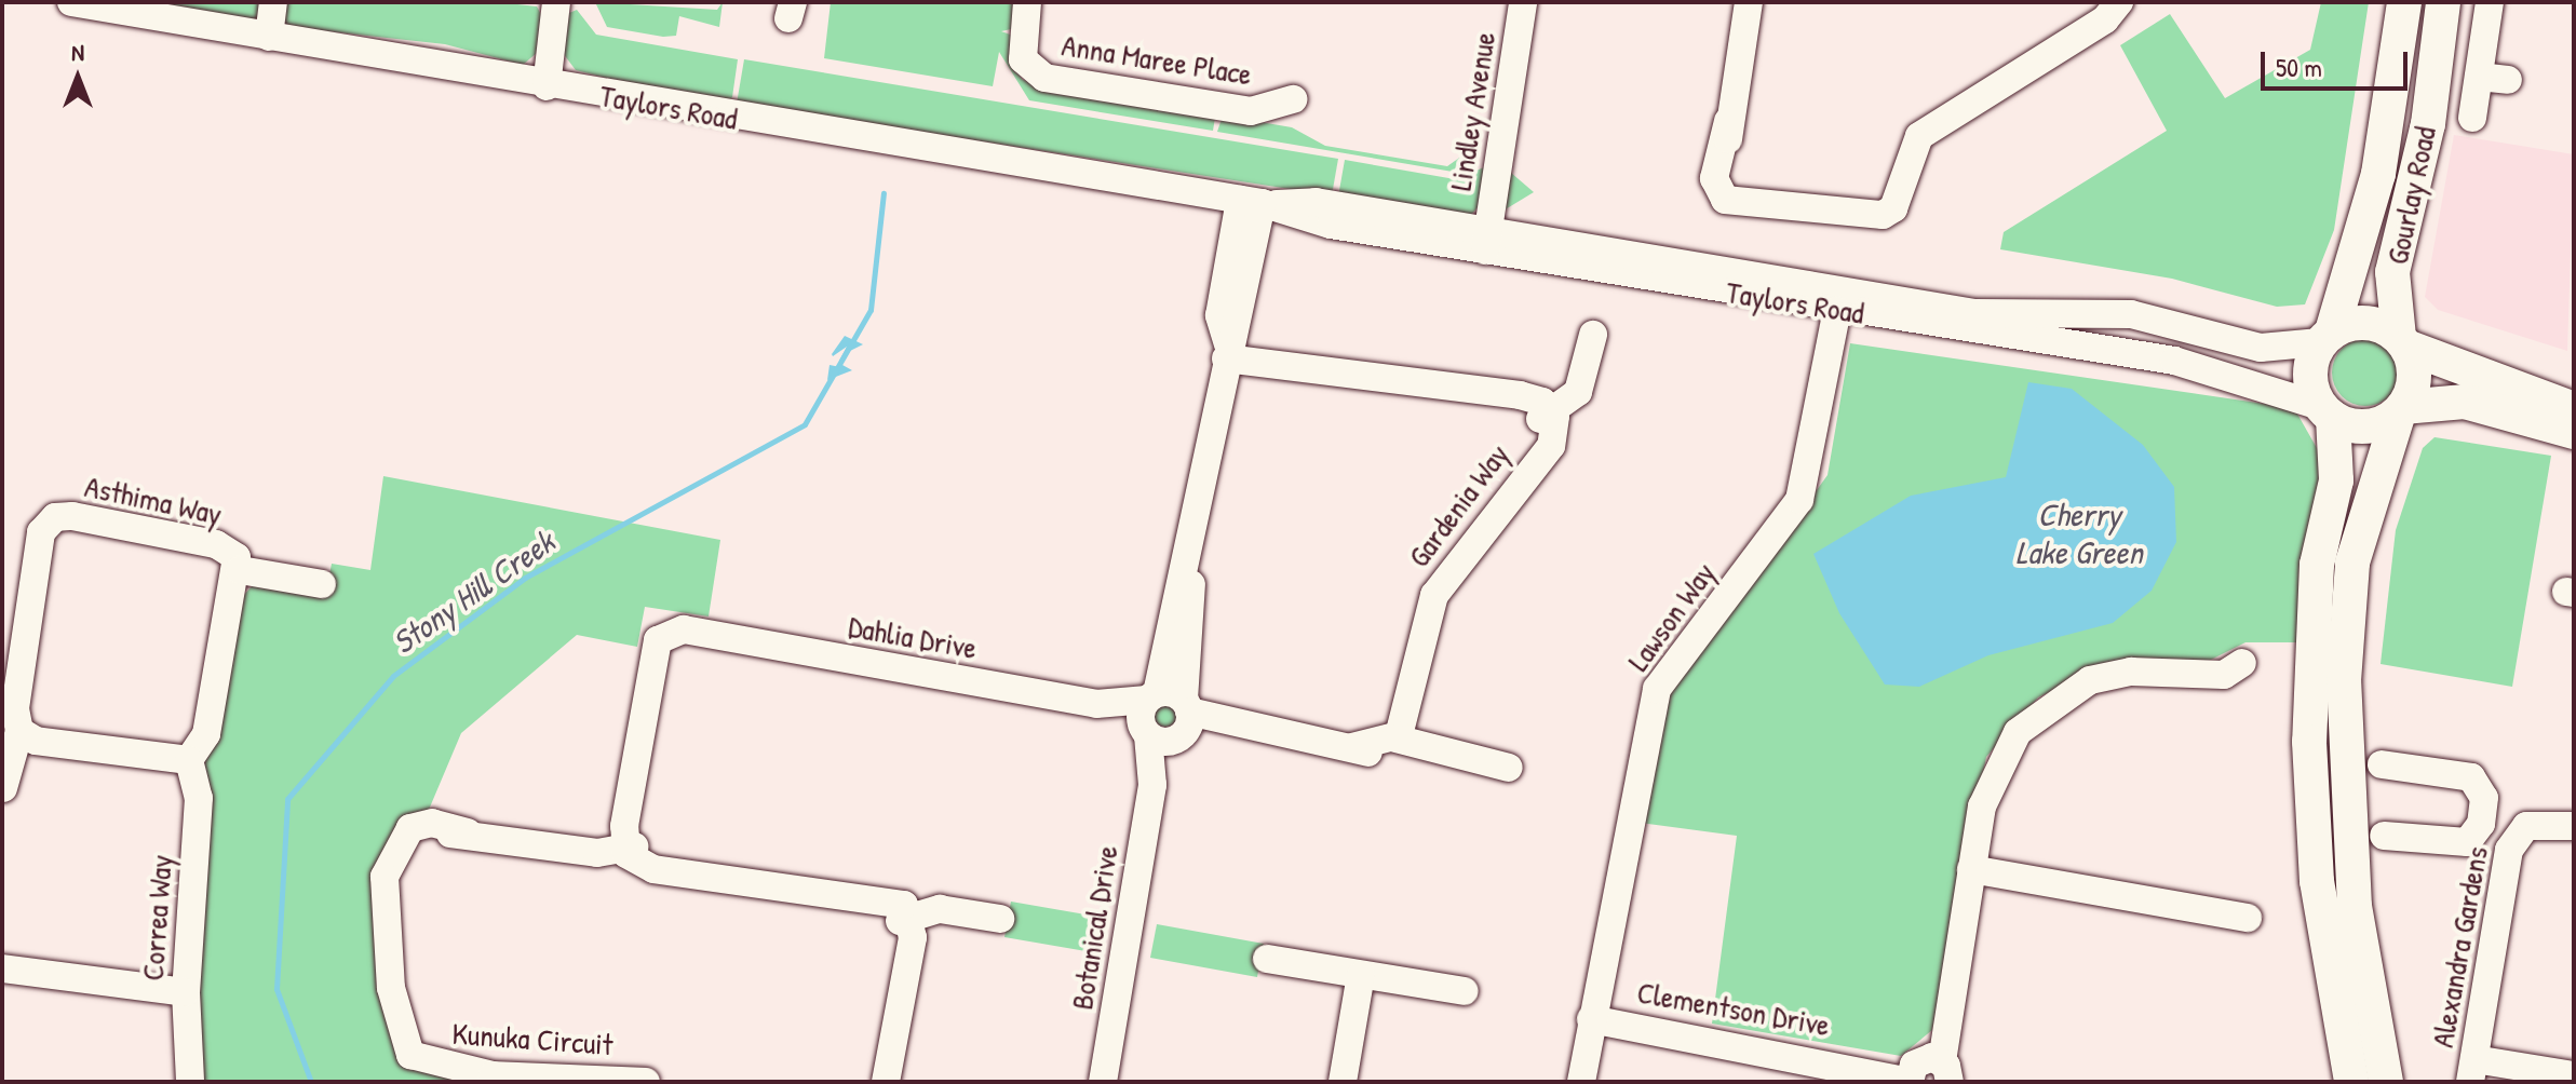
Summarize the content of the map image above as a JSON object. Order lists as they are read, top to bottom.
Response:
{
  "streets": {
    "main road": ["Gourlay Road"],
    "street": [
      "Anna Maree Place",
      "Taylors Road",
      "Lindley Avenue",
      "Asthima Way",
      "Gardenia Way",
      "Lawson Way",
      "Dahlia Drive",
      "Correa Way",
      "Botanical Drive",
      "Alexandra Gardens",
      "Clementson Drive",
      "Kunuka Circuit"
    ]
  },
  "crossings": [
    ["Taylors Road", "Lindley Avenue"],
    ["Taylors Road", "Gourlay Road"],
    ["Taylors Road", "Lawson Way"],
    ["Taylors Road", "Botanical Drive"],
    ["Asthima Way", "Correa Way"],
    ["Gardenia Way", "Botanical Drive"],
    ["Lawson Way", "Clementson Drive"],
    ["Dahlia Drive", "Botanical Drive"],
    ["Dahlia Drive", "Kunuka Circuit"]
  ],
  "water": ["Cherry Lake Green", "Stony Hill Creek"],
  "scale_bar": "50 m",
  "north": "top"
}
